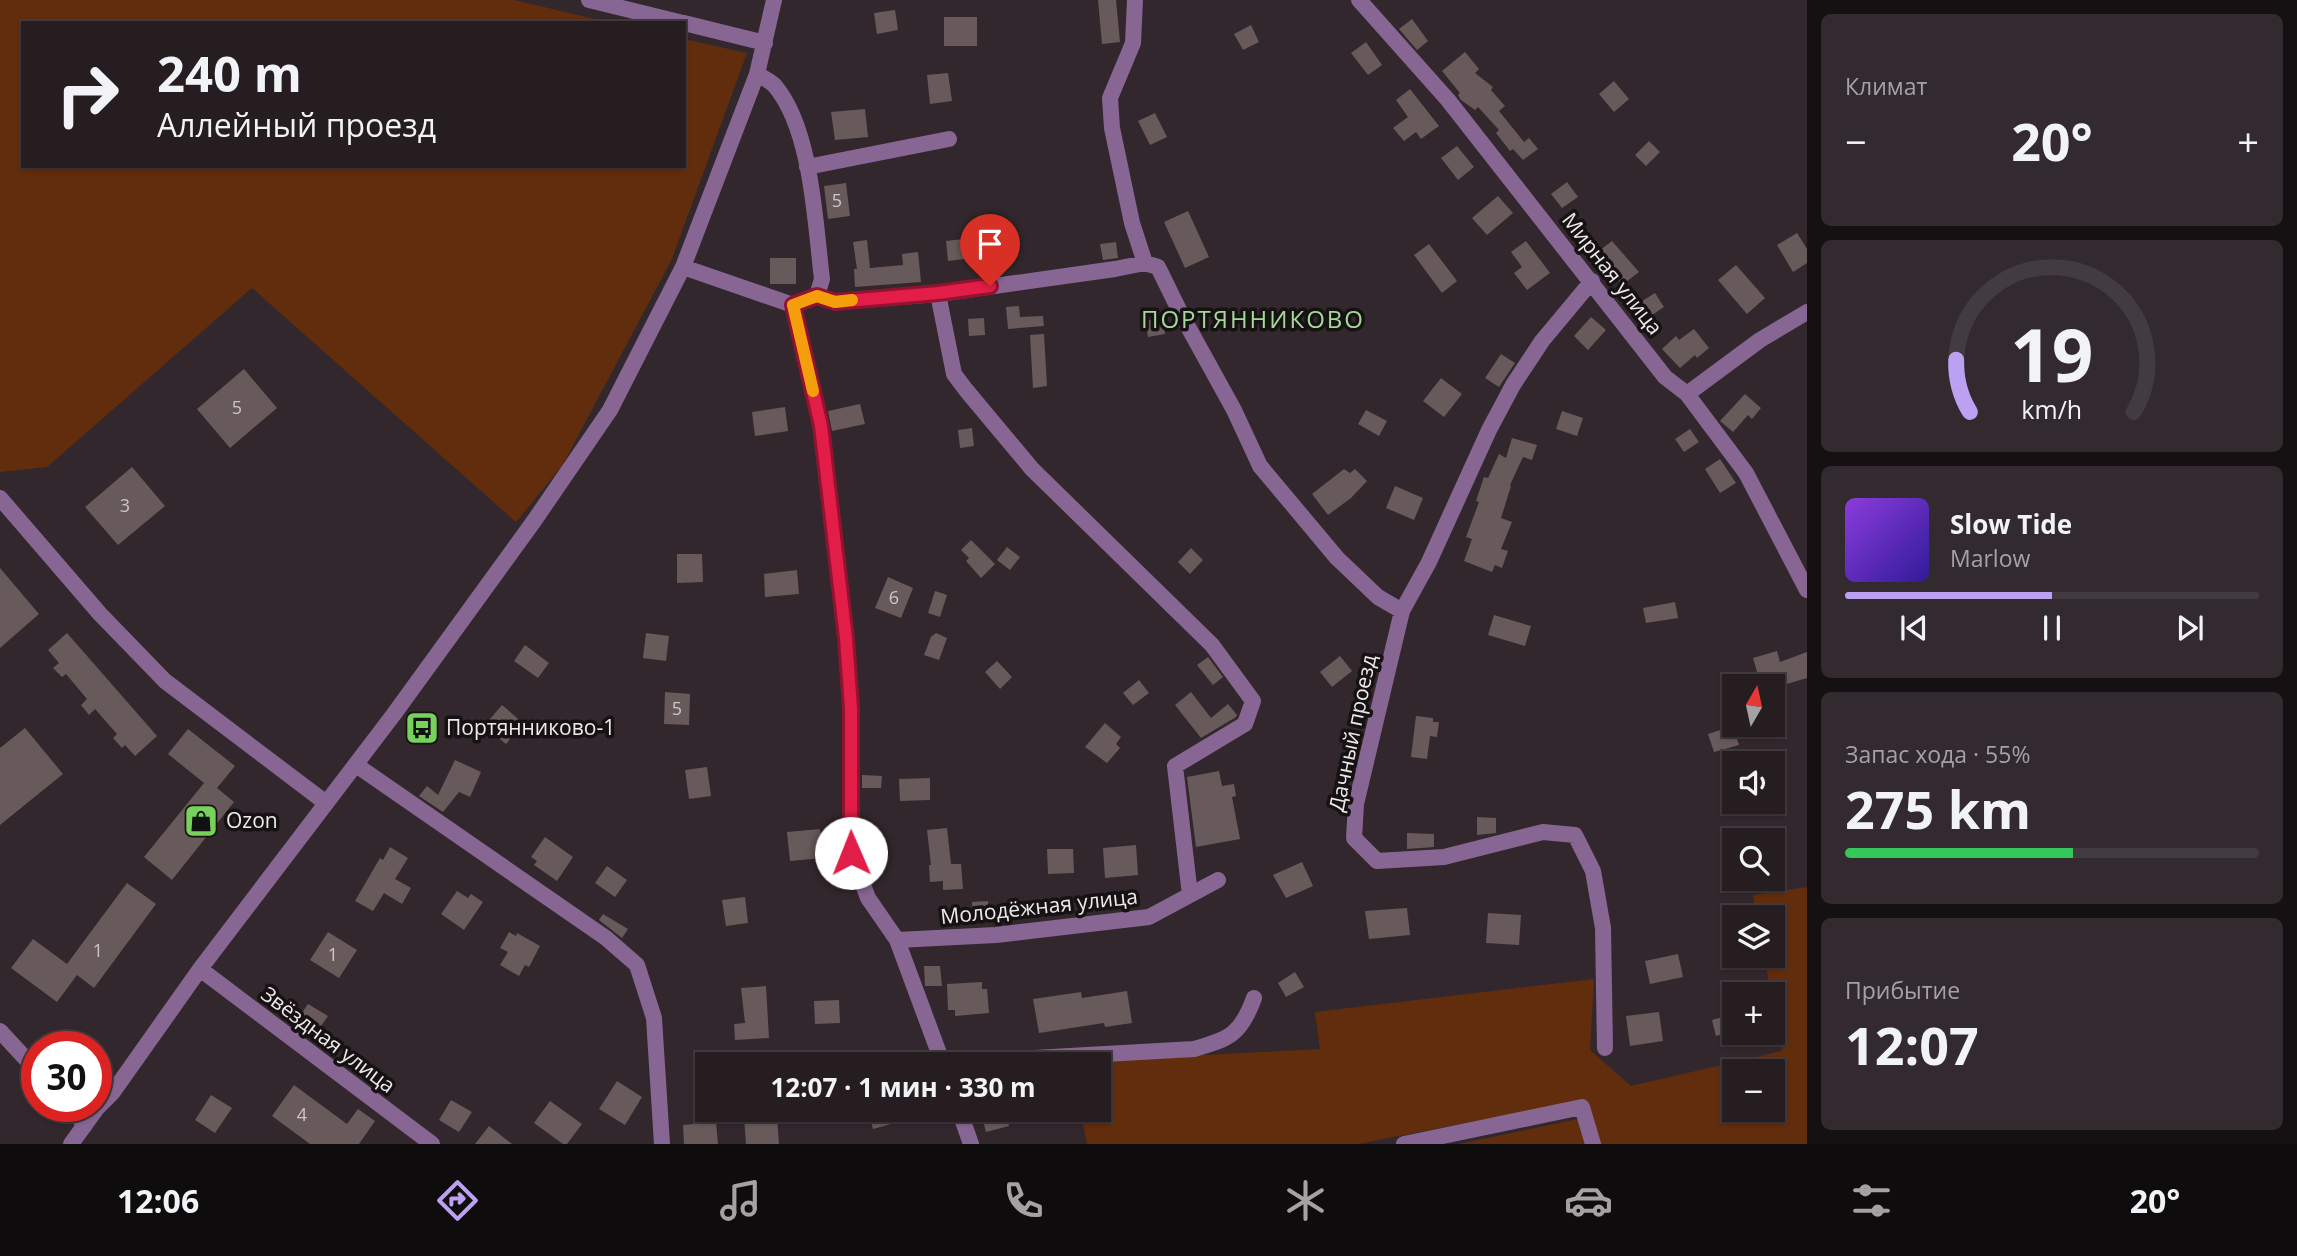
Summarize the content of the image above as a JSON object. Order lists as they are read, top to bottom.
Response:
{
  "streets": {
    "street": [
      "Мирная улица",
      "Дачный проезд",
      "Молодёжная улица",
      "Звёздная улица"
    ]
  },
  "crossings": [
    ["Мирная улица", "Дачный проезд"]
  ],
  "districts": ["ПОРТЯННИКОВО"],
  "places": {
    "bus stop": ["Портянниково-1"],
    "shop": ["Ozon"]
  },
  "house_numbers": [
    "5",
    "5",
    "3",
    "6",
    "5",
    "1",
    "1",
    "4"
  ],
  "north": "top",
  "page": {
    "tile": [
      "Климат",
      ["Запас хода · 55%", "275 km"],
      ["Прибытие", "12:07"]
    ],
    "turn": ["240 m", "Аллейный проезд"],
    "heat": ["−", "20°", "+"],
    "song": ["Slow Tide", "Marlow"],
    "map_buttons": ["+", "−"],
    "limit": "30",
    "trip": "12:07 · 1 мин · 330 m",
    "tabs": ["12:06", "20°"],
    "gauge": ["19", "km/h"]
  }
}
